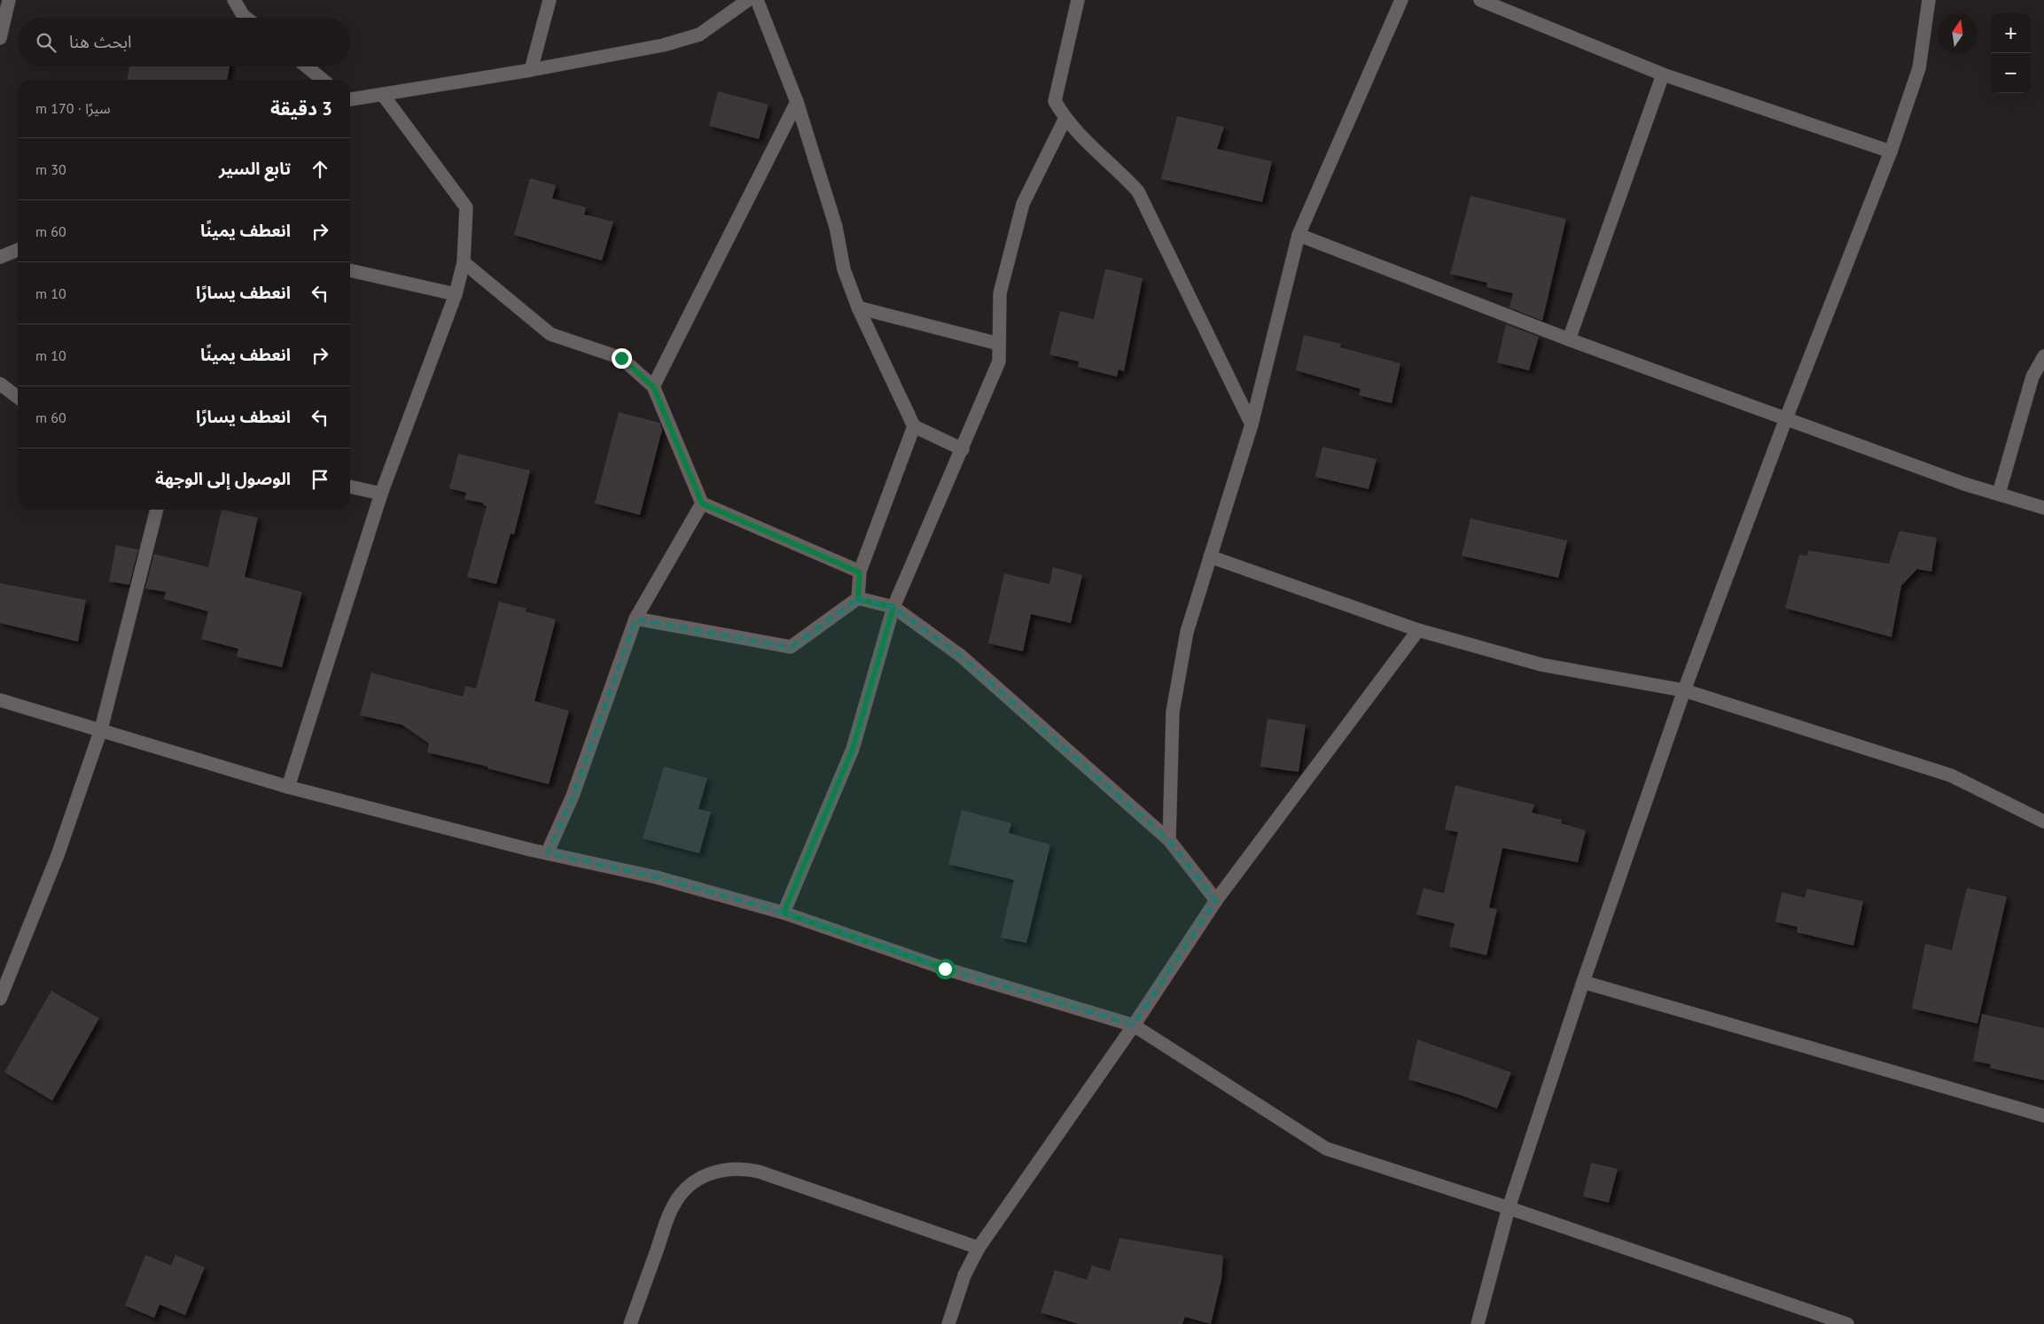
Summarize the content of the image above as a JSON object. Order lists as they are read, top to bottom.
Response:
{
  "north": "top",
  "page": {
    "map_buttons": ["+", "−"],
    "search": "ابحث هنا",
    "heading": ["3 دقيقة", "سيرًا · 170 m"],
    "list": [
      ["تابع السير", "30 m"],
      ["انعطف يمينًا", "60 m"],
      ["انعطف يسارًا", "10 m"],
      ["انعطف يمينًا", "10 m"],
      ["انعطف يسارًا", "60 m"],
      "الوصول إلى الوجهة"
    ]
  }
}
